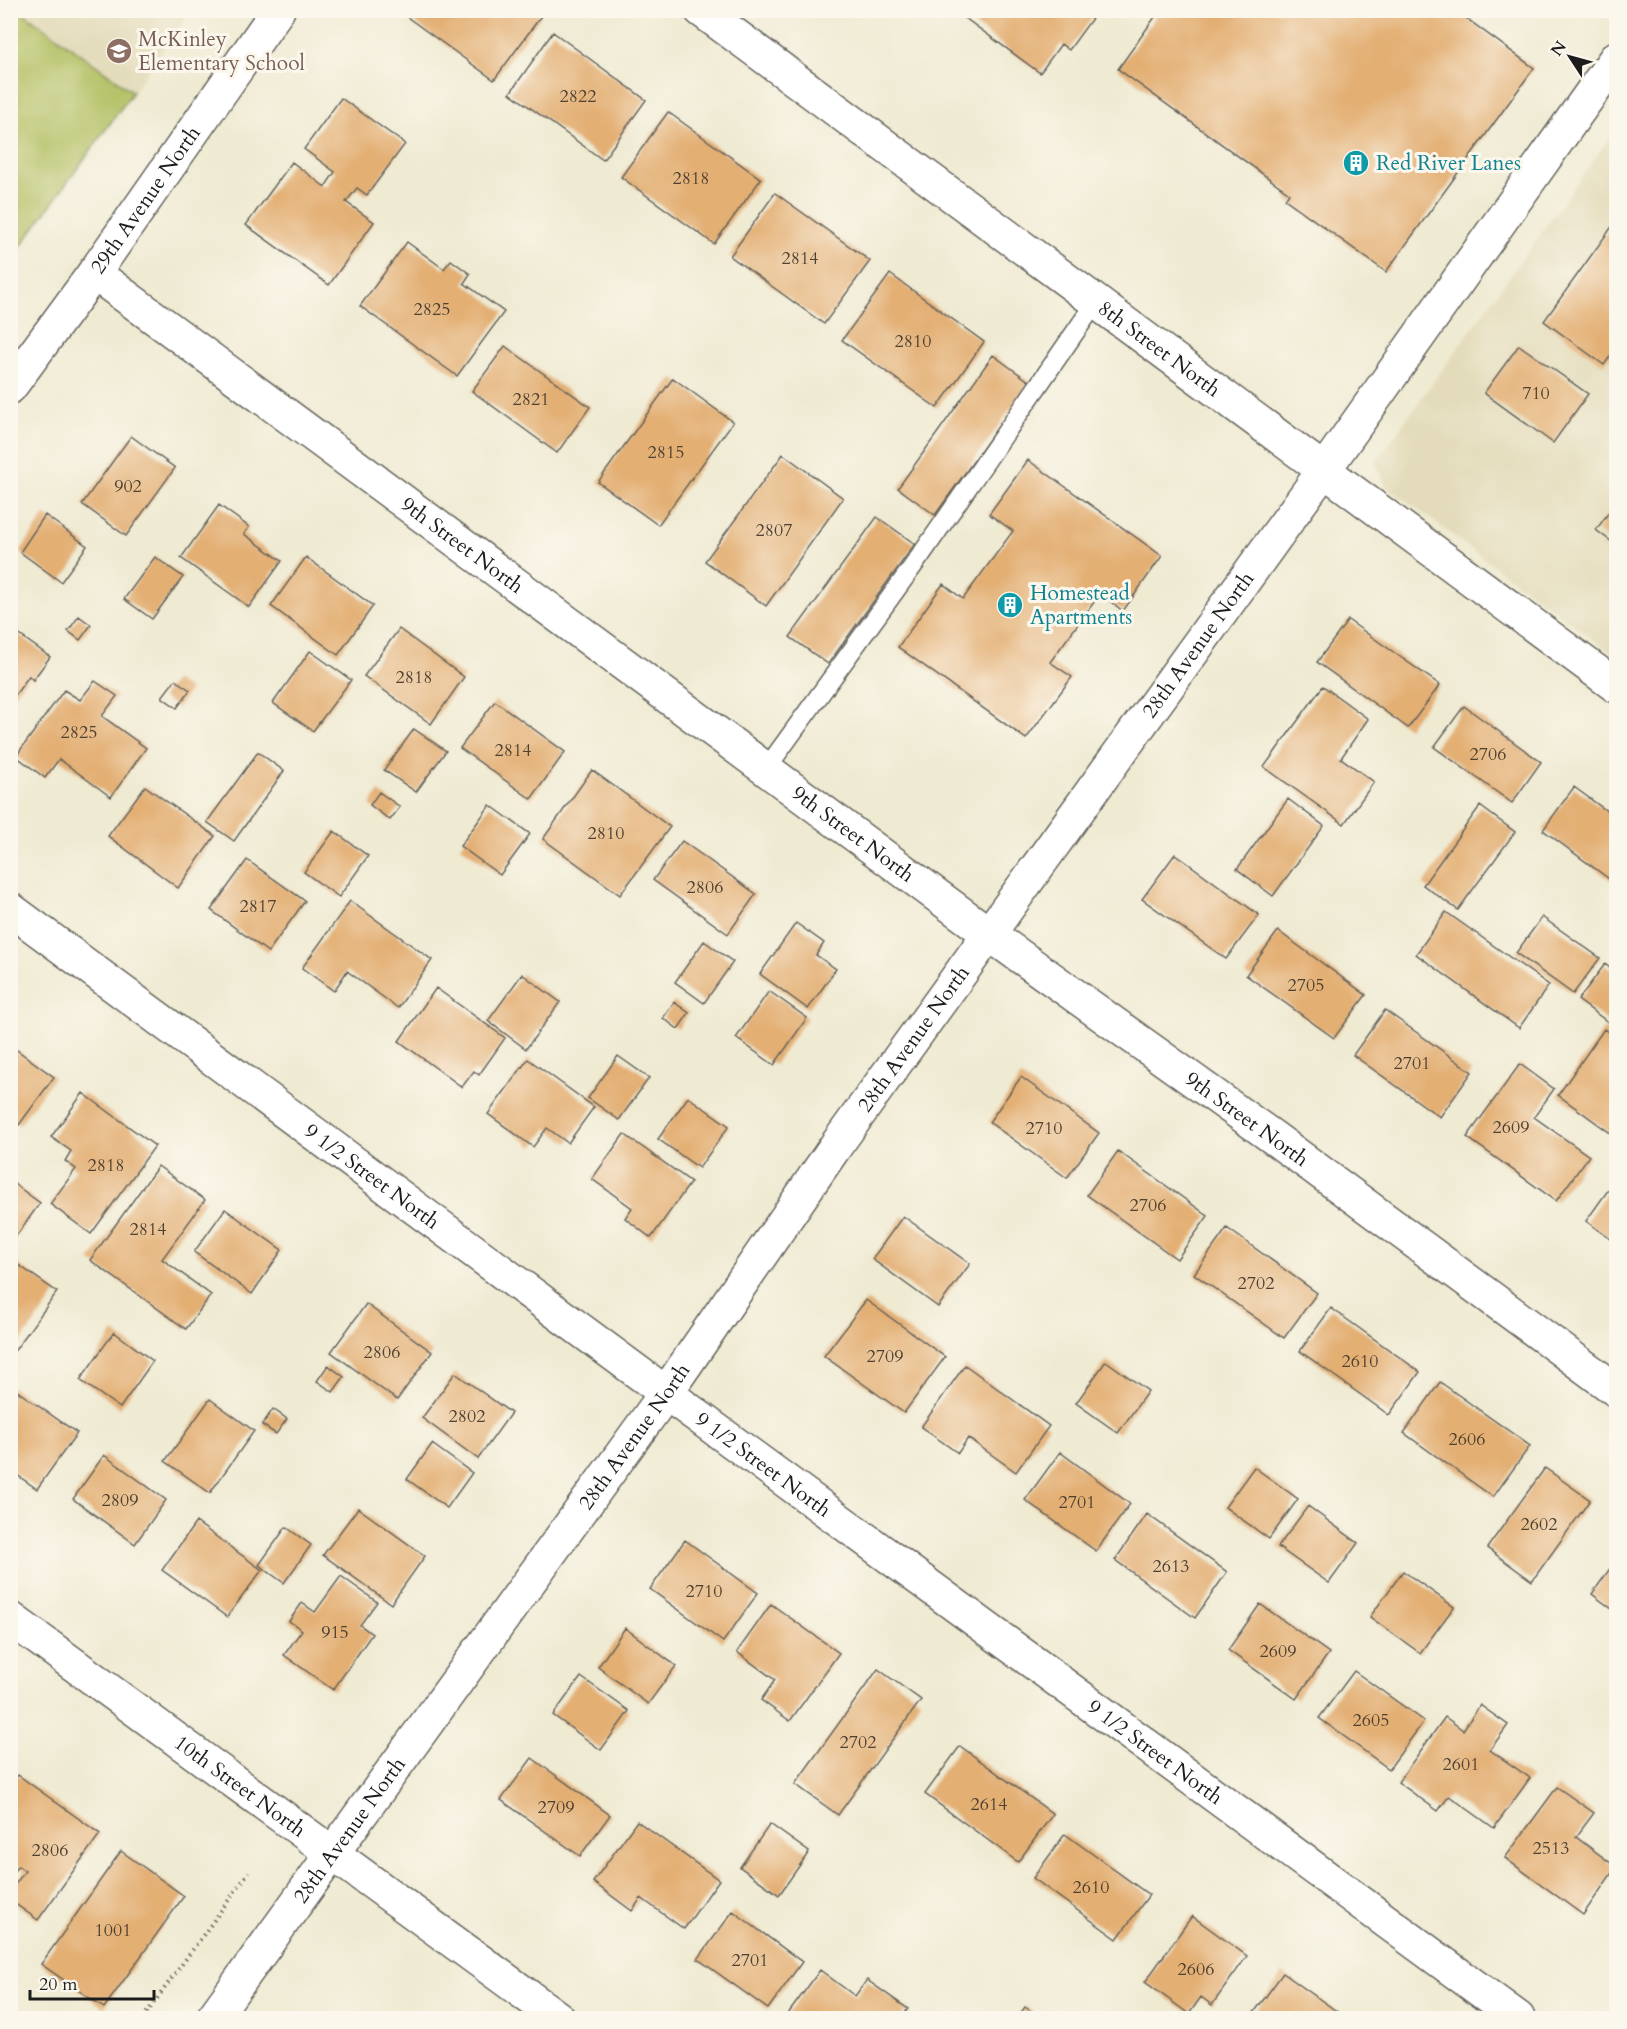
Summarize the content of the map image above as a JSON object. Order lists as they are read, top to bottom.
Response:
{
  "streets": {
    "street": [
      "29th Avenue North",
      "8th Street North",
      "9th Street North",
      "28th Avenue North",
      "9 1/2 Street North",
      "10th Street North"
    ]
  },
  "crossings": [
    ["29th Avenue North", "9th Street North"],
    ["8th Street North", "28th Avenue North"],
    ["9th Street North", "28th Avenue North"],
    ["28th Avenue North", "9 1/2 Street North"],
    ["28th Avenue North", "10th Street North"]
  ],
  "places": {
    "school or university": ["McKinley Elementary School"],
    "building": ["Red River Lanes", "Homestead Apartments"]
  },
  "house_numbers": [
    "2822",
    "2818",
    "2814",
    "2825",
    "2810",
    "710",
    "2821",
    "2815",
    "902",
    "2807",
    "2818",
    "2825",
    "2814",
    "2706",
    "2810",
    "2806",
    "2817",
    "2705",
    "2701",
    "2609",
    "2710",
    "2818",
    "2706",
    "2814",
    "2702",
    "2806",
    "2709",
    "2610",
    "2802",
    "2606",
    "2809",
    "2701",
    "2602",
    "2613",
    "2710",
    "915",
    "2609",
    "2605",
    "2702",
    "2601",
    "2614",
    "2709",
    "2513",
    "2806",
    "2610",
    "1001",
    "2701",
    "2606"
  ],
  "scale_bar": "20 m",
  "north": "top left"
}
